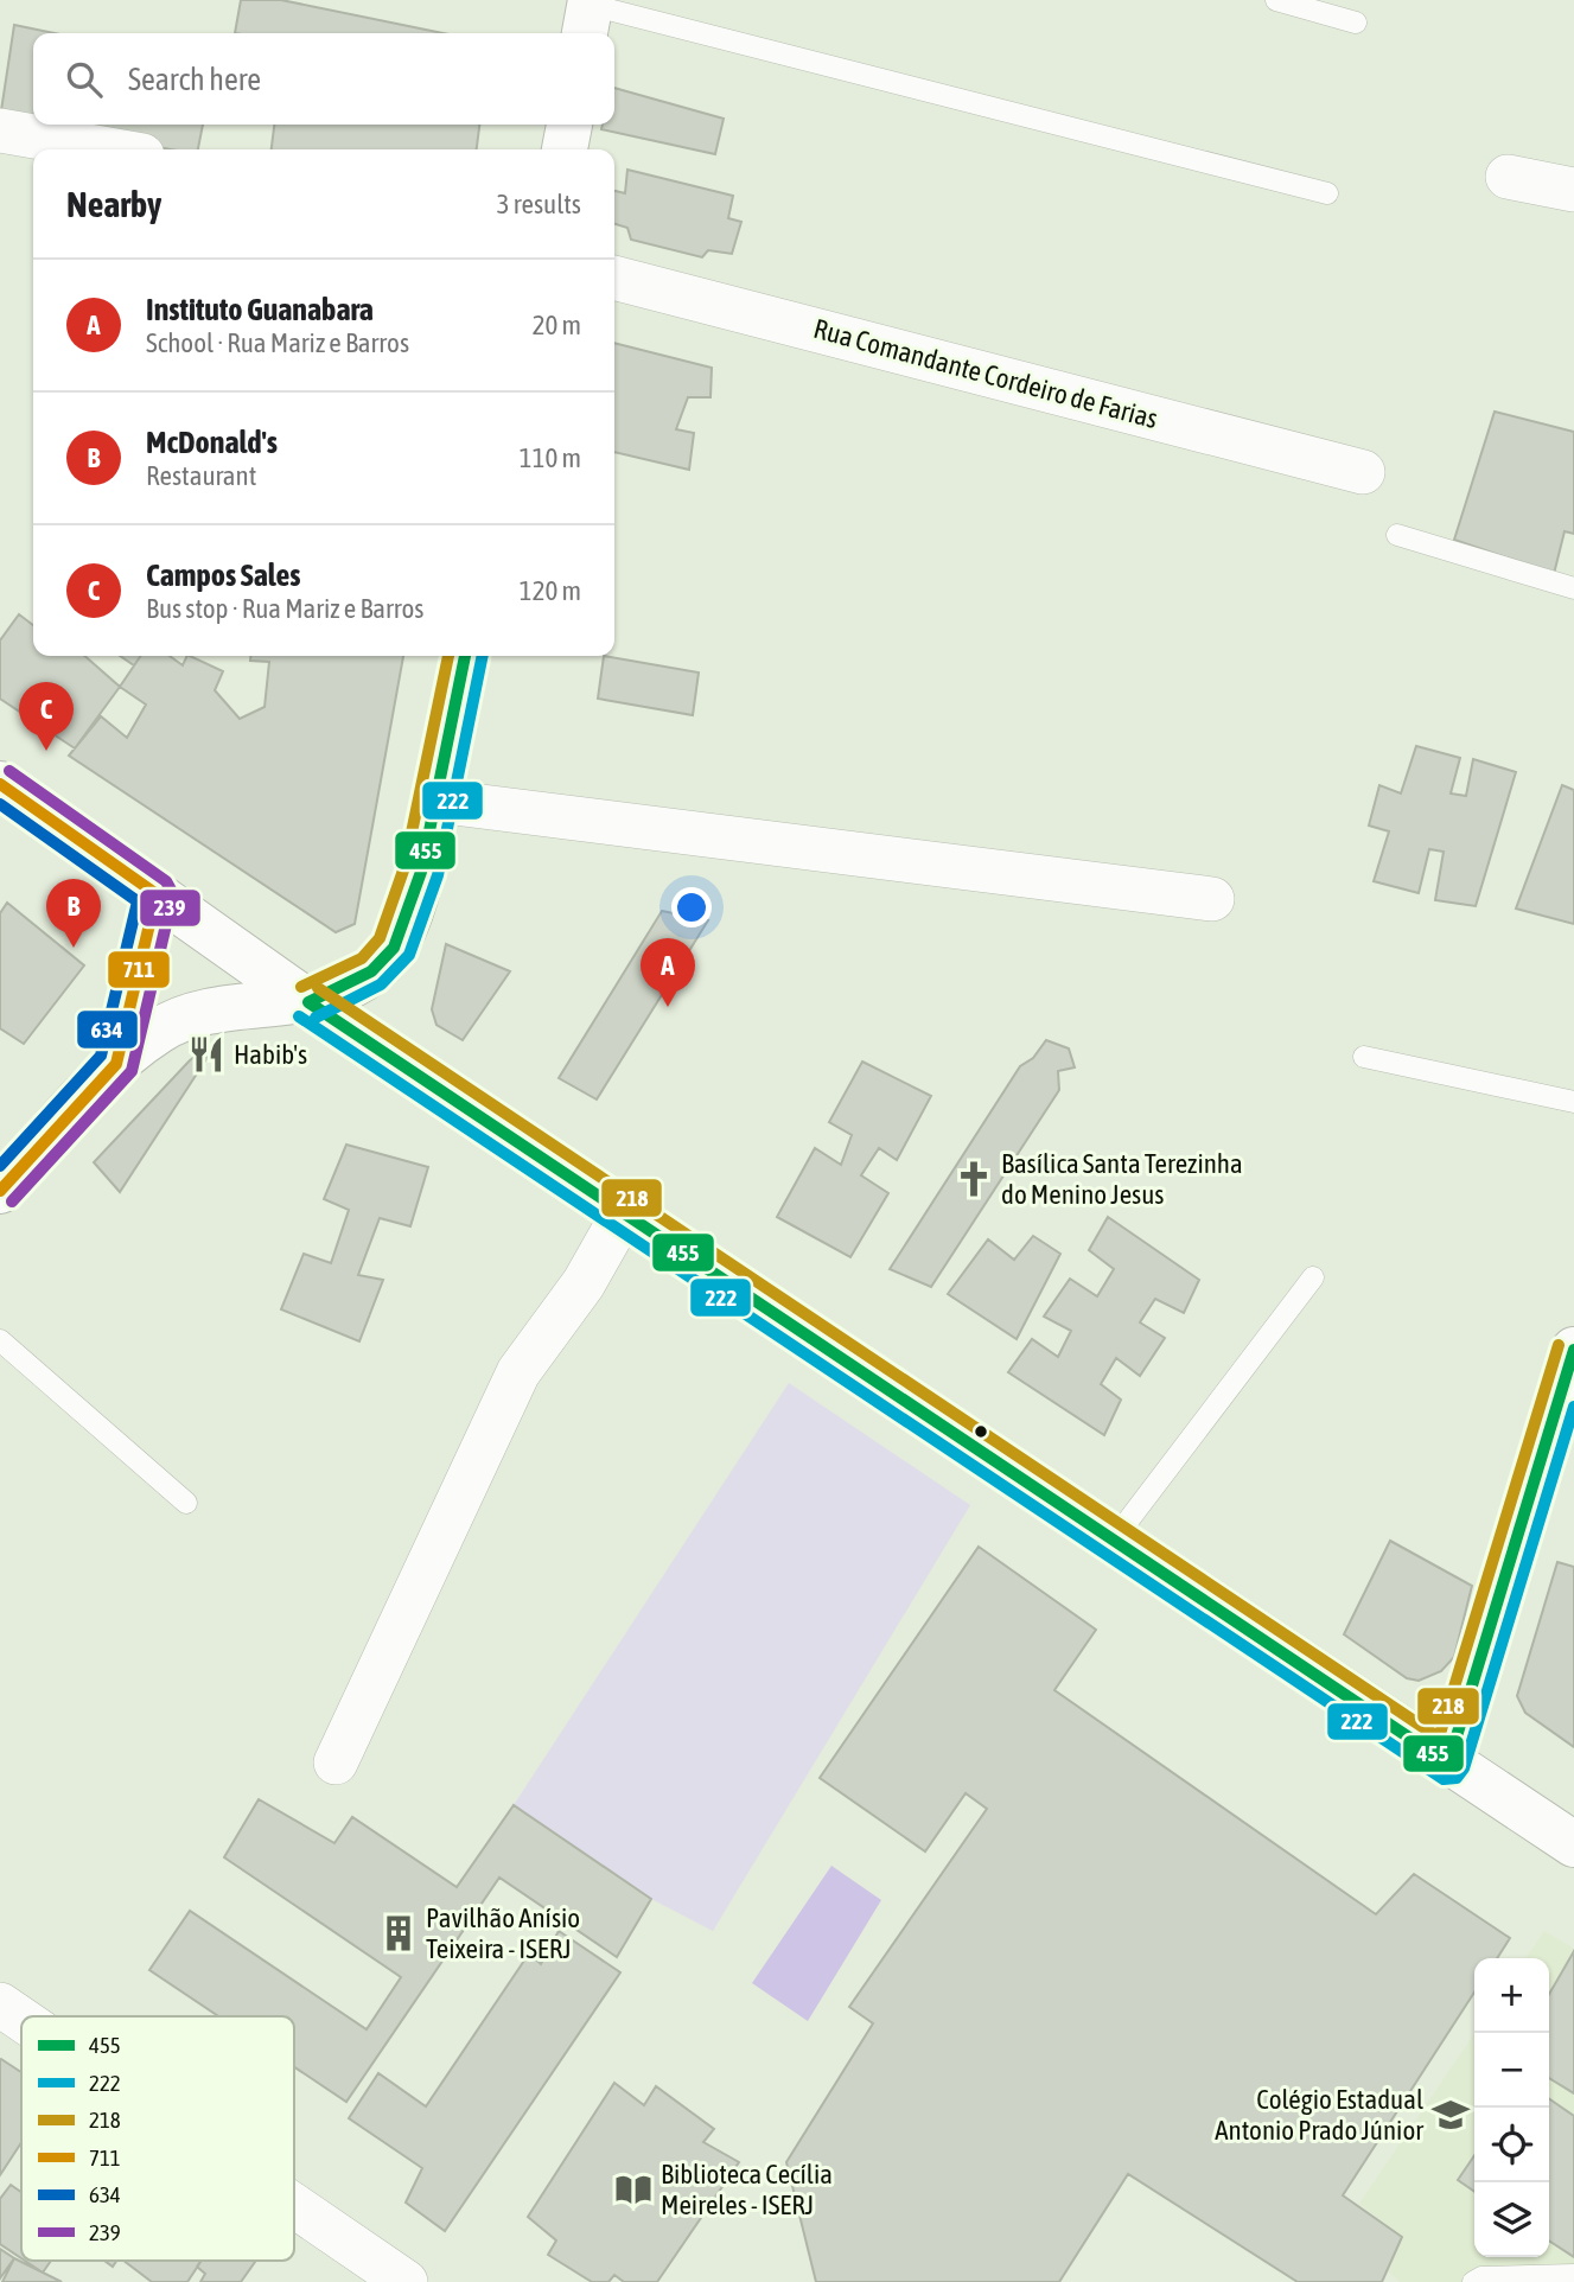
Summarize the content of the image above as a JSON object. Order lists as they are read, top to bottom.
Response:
{
  "streets": {
    "street": ["Rua Comandante Cordeiro de Farias"]
  },
  "places": {
    "restaurant": ["Habib's"],
    "church": ["Basílica Santa Terezinha do Menino Jesus"],
    "building": ["Pavilhão Anísio Teixeira - ISERJ"],
    "school or university": ["Colégio Estadual Antonio Prado Júnior"],
    "library": ["Biblioteca Cecília Meireles - ISERJ"]
  },
  "lines": [
    "transit line 455",
    "transit line 222",
    "transit line 218",
    "transit line 239",
    "transit line 711",
    "transit line 634"
  ],
  "legend": [
    "455",
    "222",
    "218",
    "711",
    "634",
    "239"
  ],
  "page": {
    "search": "Search here",
    "heading": ["Nearby", "3 results"],
    "list": [
      {
        "mark": "A",
        "name": "Instituto Guanabara",
        "note": "School · Rua Mariz e Barros",
        "value": "20 m"
      },
      {
        "mark": "B",
        "name": "McDonald's",
        "note": "Restaurant",
        "value": "110 m"
      },
      {
        "mark": "C",
        "name": "Campos Sales",
        "note": "Bus stop · Rua Mariz e Barros",
        "value": "120 m"
      }
    ],
    "pins": ["C", "B", "A"],
    "map_buttons": ["+", "−"]
  }
}
